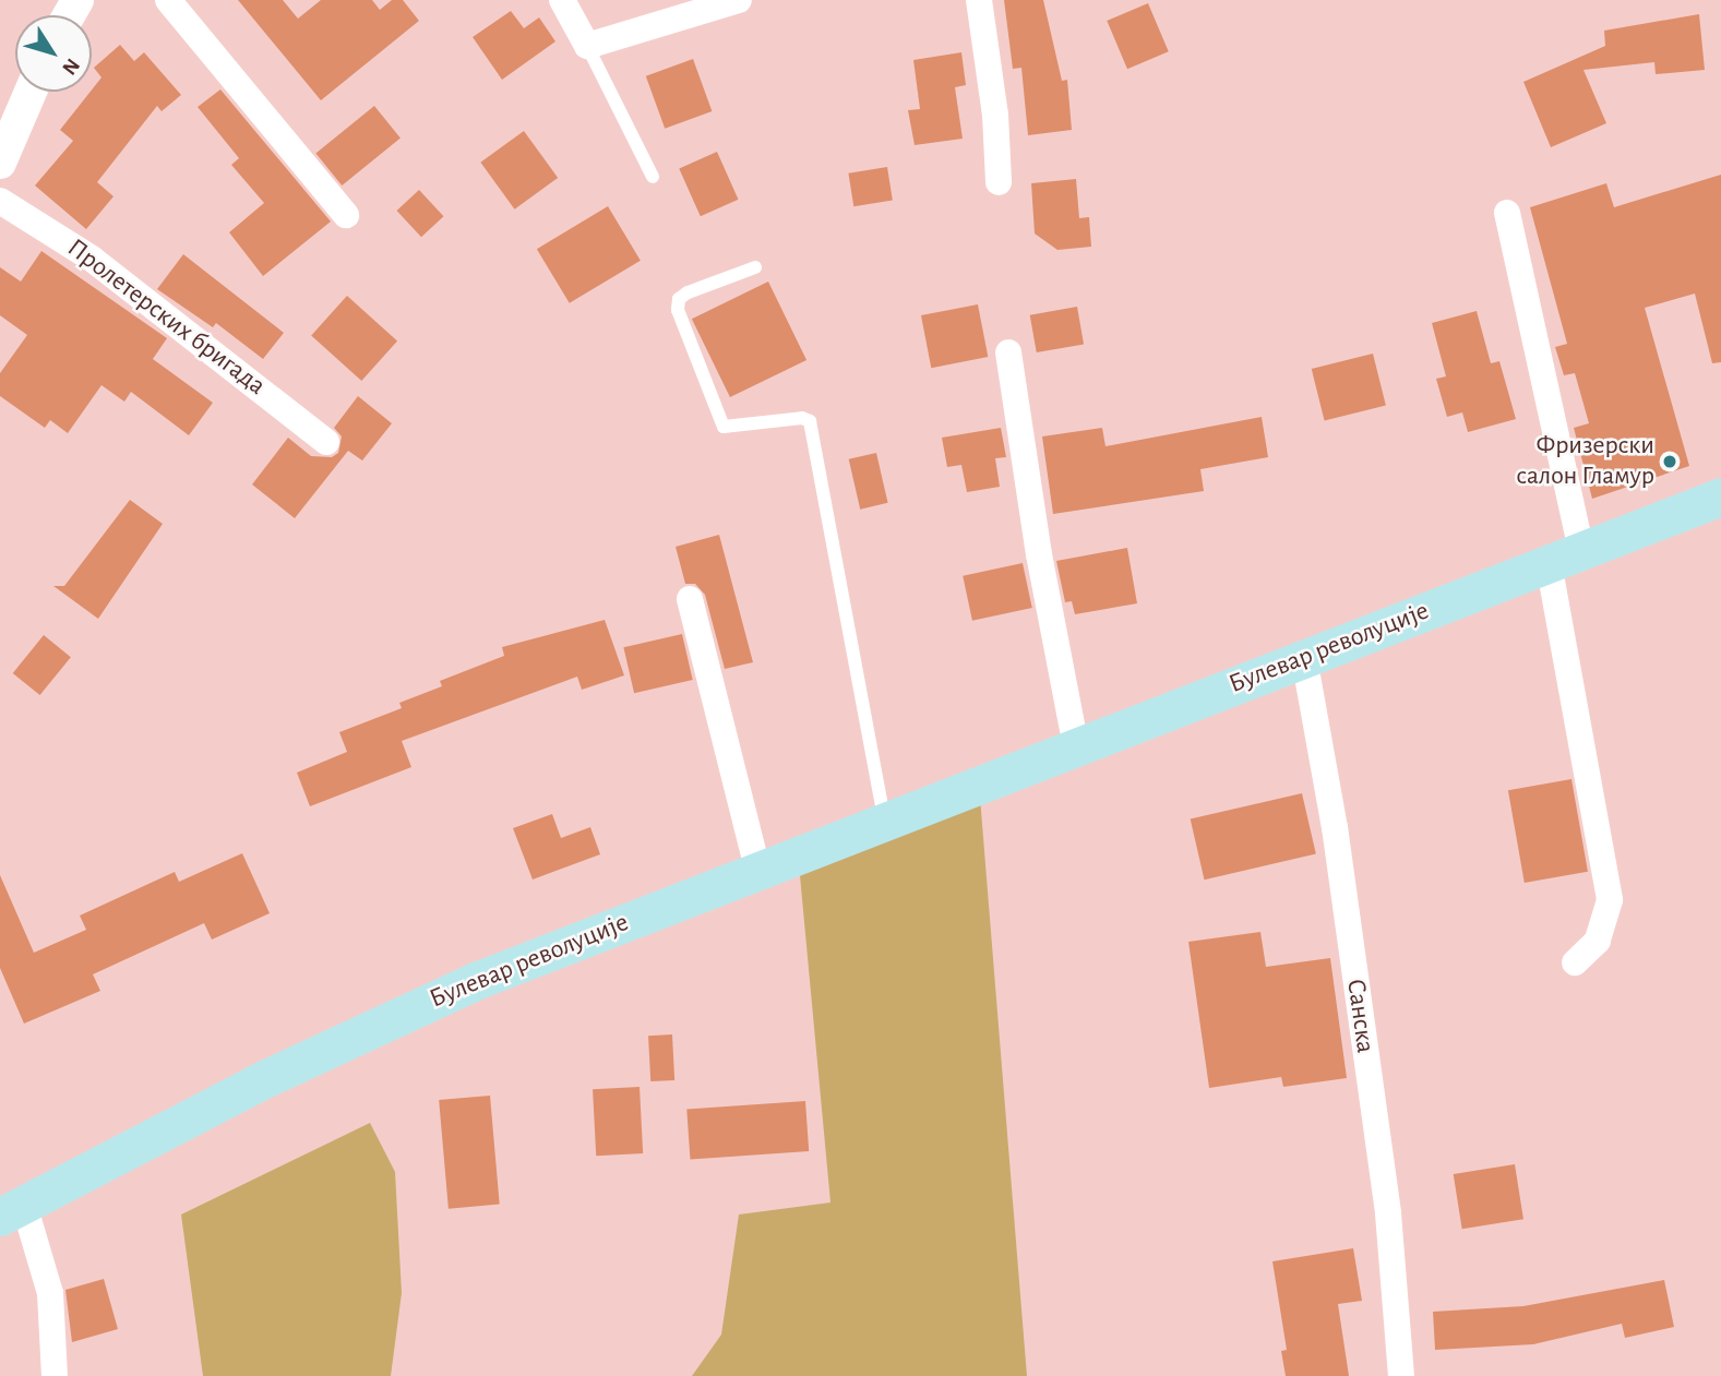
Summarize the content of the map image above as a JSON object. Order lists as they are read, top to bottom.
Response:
{
  "streets": {
    "main road": ["Булевар револуције"],
    "street": ["Пролетерских бригада", "Санска"]
  },
  "crossings": [
    ["Булевар револуције", "Санска"]
  ],
  "places": ["Фризерски салон Гламур"],
  "north": "bottom right"
}
